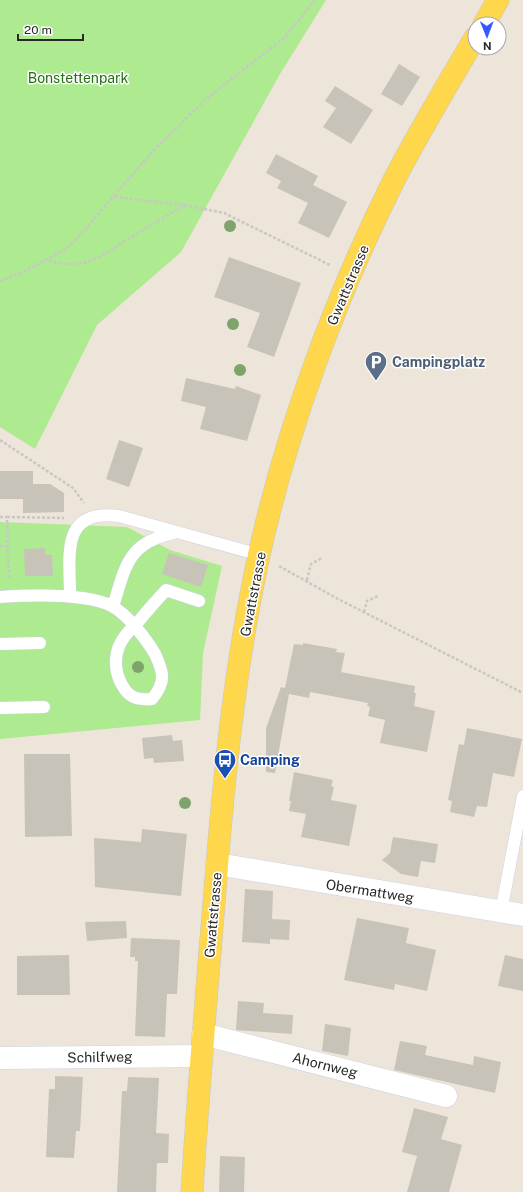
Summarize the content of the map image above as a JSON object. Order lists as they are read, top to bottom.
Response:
{
  "streets": {
    "main road": ["Gwattstrasse"],
    "street": ["Obermattweg", "Schilfweg", "Ahornweg"]
  },
  "crossings": [
    ["Gwattstrasse", "Obermattweg"],
    ["Gwattstrasse", "Schilfweg"],
    ["Gwattstrasse", "Ahornweg"]
  ],
  "parks": ["Bonstettenpark"],
  "places": {
    "parking": ["Campingplatz"],
    "bus stop": ["Camping"]
  },
  "scale_bar": "20 m",
  "north": "bottom"
}
